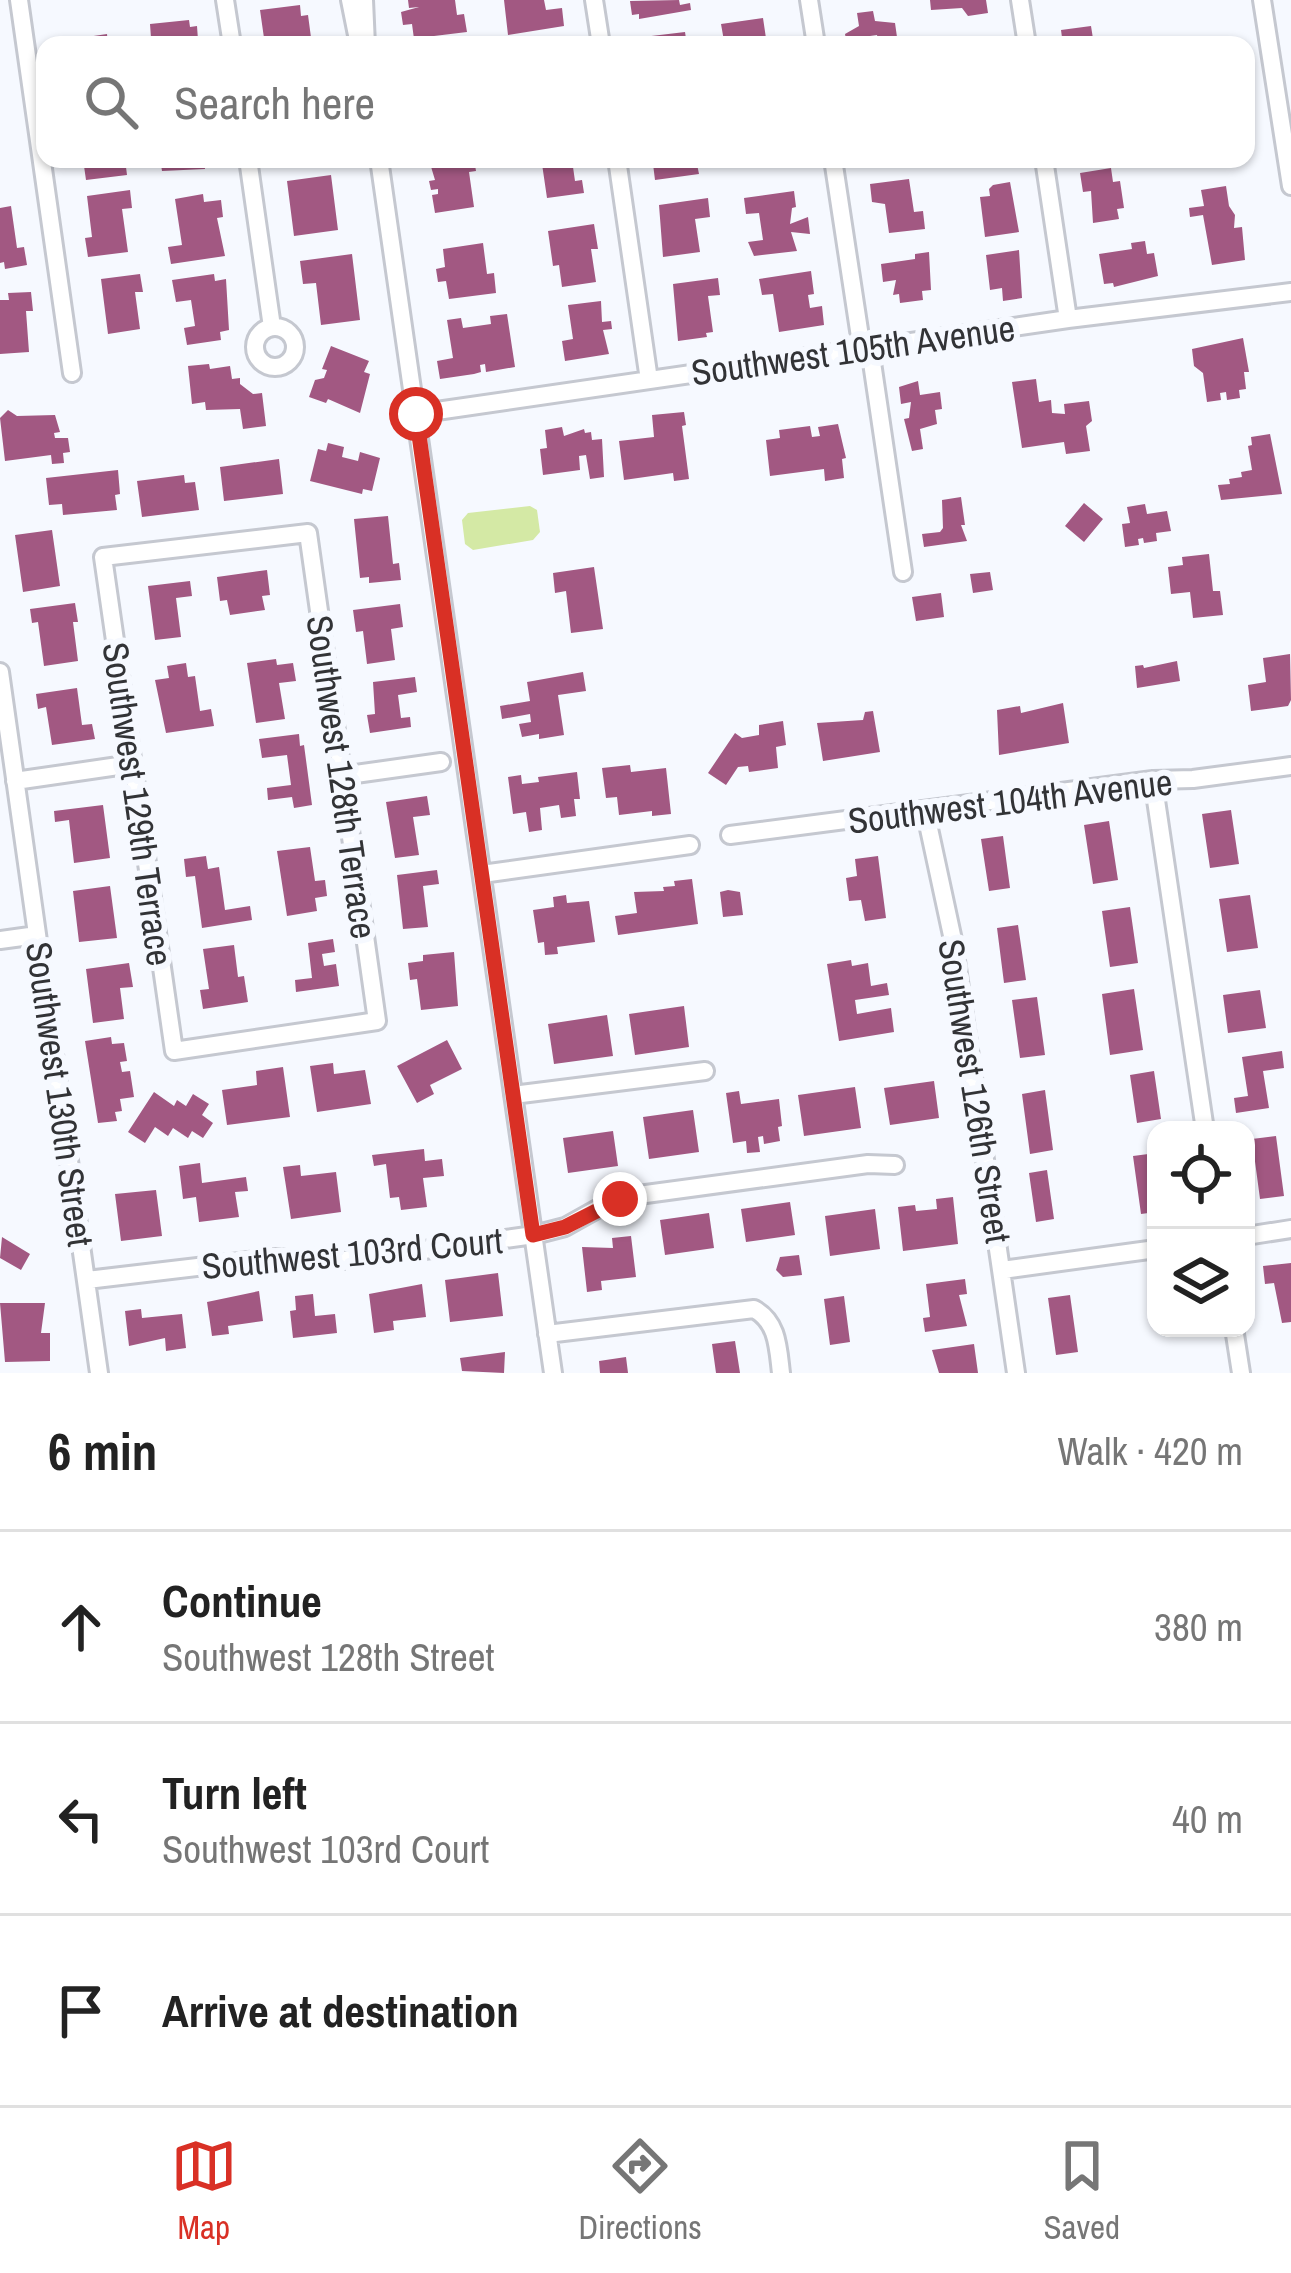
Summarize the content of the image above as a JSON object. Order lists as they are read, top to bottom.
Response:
{
  "streets": {
    "street": [
      "Southwest 105th Avenue",
      "Southwest 128th Terrace",
      "Southwest 104th Avenue",
      "Southwest 129th Terrace",
      "Southwest 126th Street",
      "Southwest 130th Street",
      "Southwest 103rd Court"
    ]
  },
  "crossings": [
    ["Southwest 128th Terrace", "Southwest 129th Terrace"],
    ["Southwest 104th Avenue", "Southwest 126th Street"],
    ["Southwest 130th Street", "Southwest 103rd Court"]
  ],
  "page": {
    "search": "Search here",
    "heading": ["6 min", "Walk · 420 m"],
    "list": [
      ["Continue", "Southwest 128th Street", "380 m"],
      ["Turn left", "Southwest 103rd Court", "40 m"],
      "Arrive at destination"
    ],
    "nav": ["Map", "Directions", "Saved"]
  }
}
